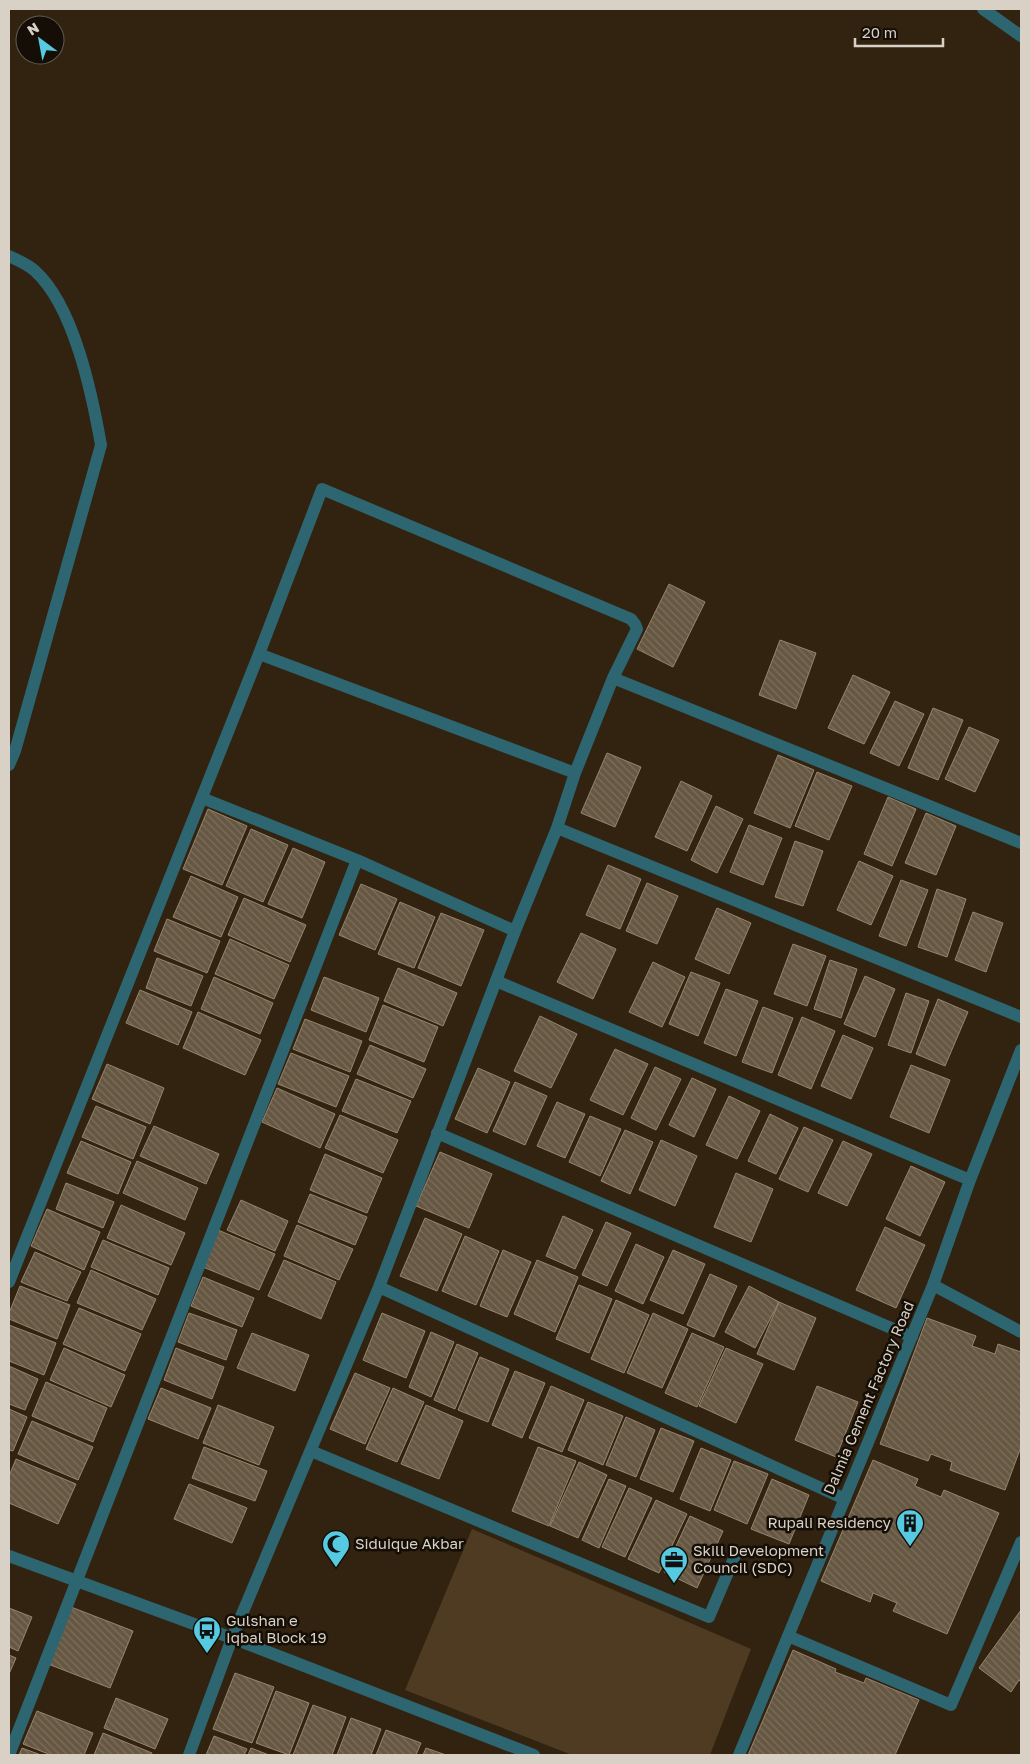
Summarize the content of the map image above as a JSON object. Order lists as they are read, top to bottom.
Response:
{
  "streets": {
    "street": ["Dalmia Cement Factory Road"]
  },
  "places": {
    "building": ["Rupali Residency"],
    "mosque": ["Siduique Akbar"],
    "office": ["Skill Development Council (SDC)"],
    "bus stop": ["Gulshan e Iqbal Block 19"]
  },
  "scale_bar": "20 m",
  "north": "top left"
}
